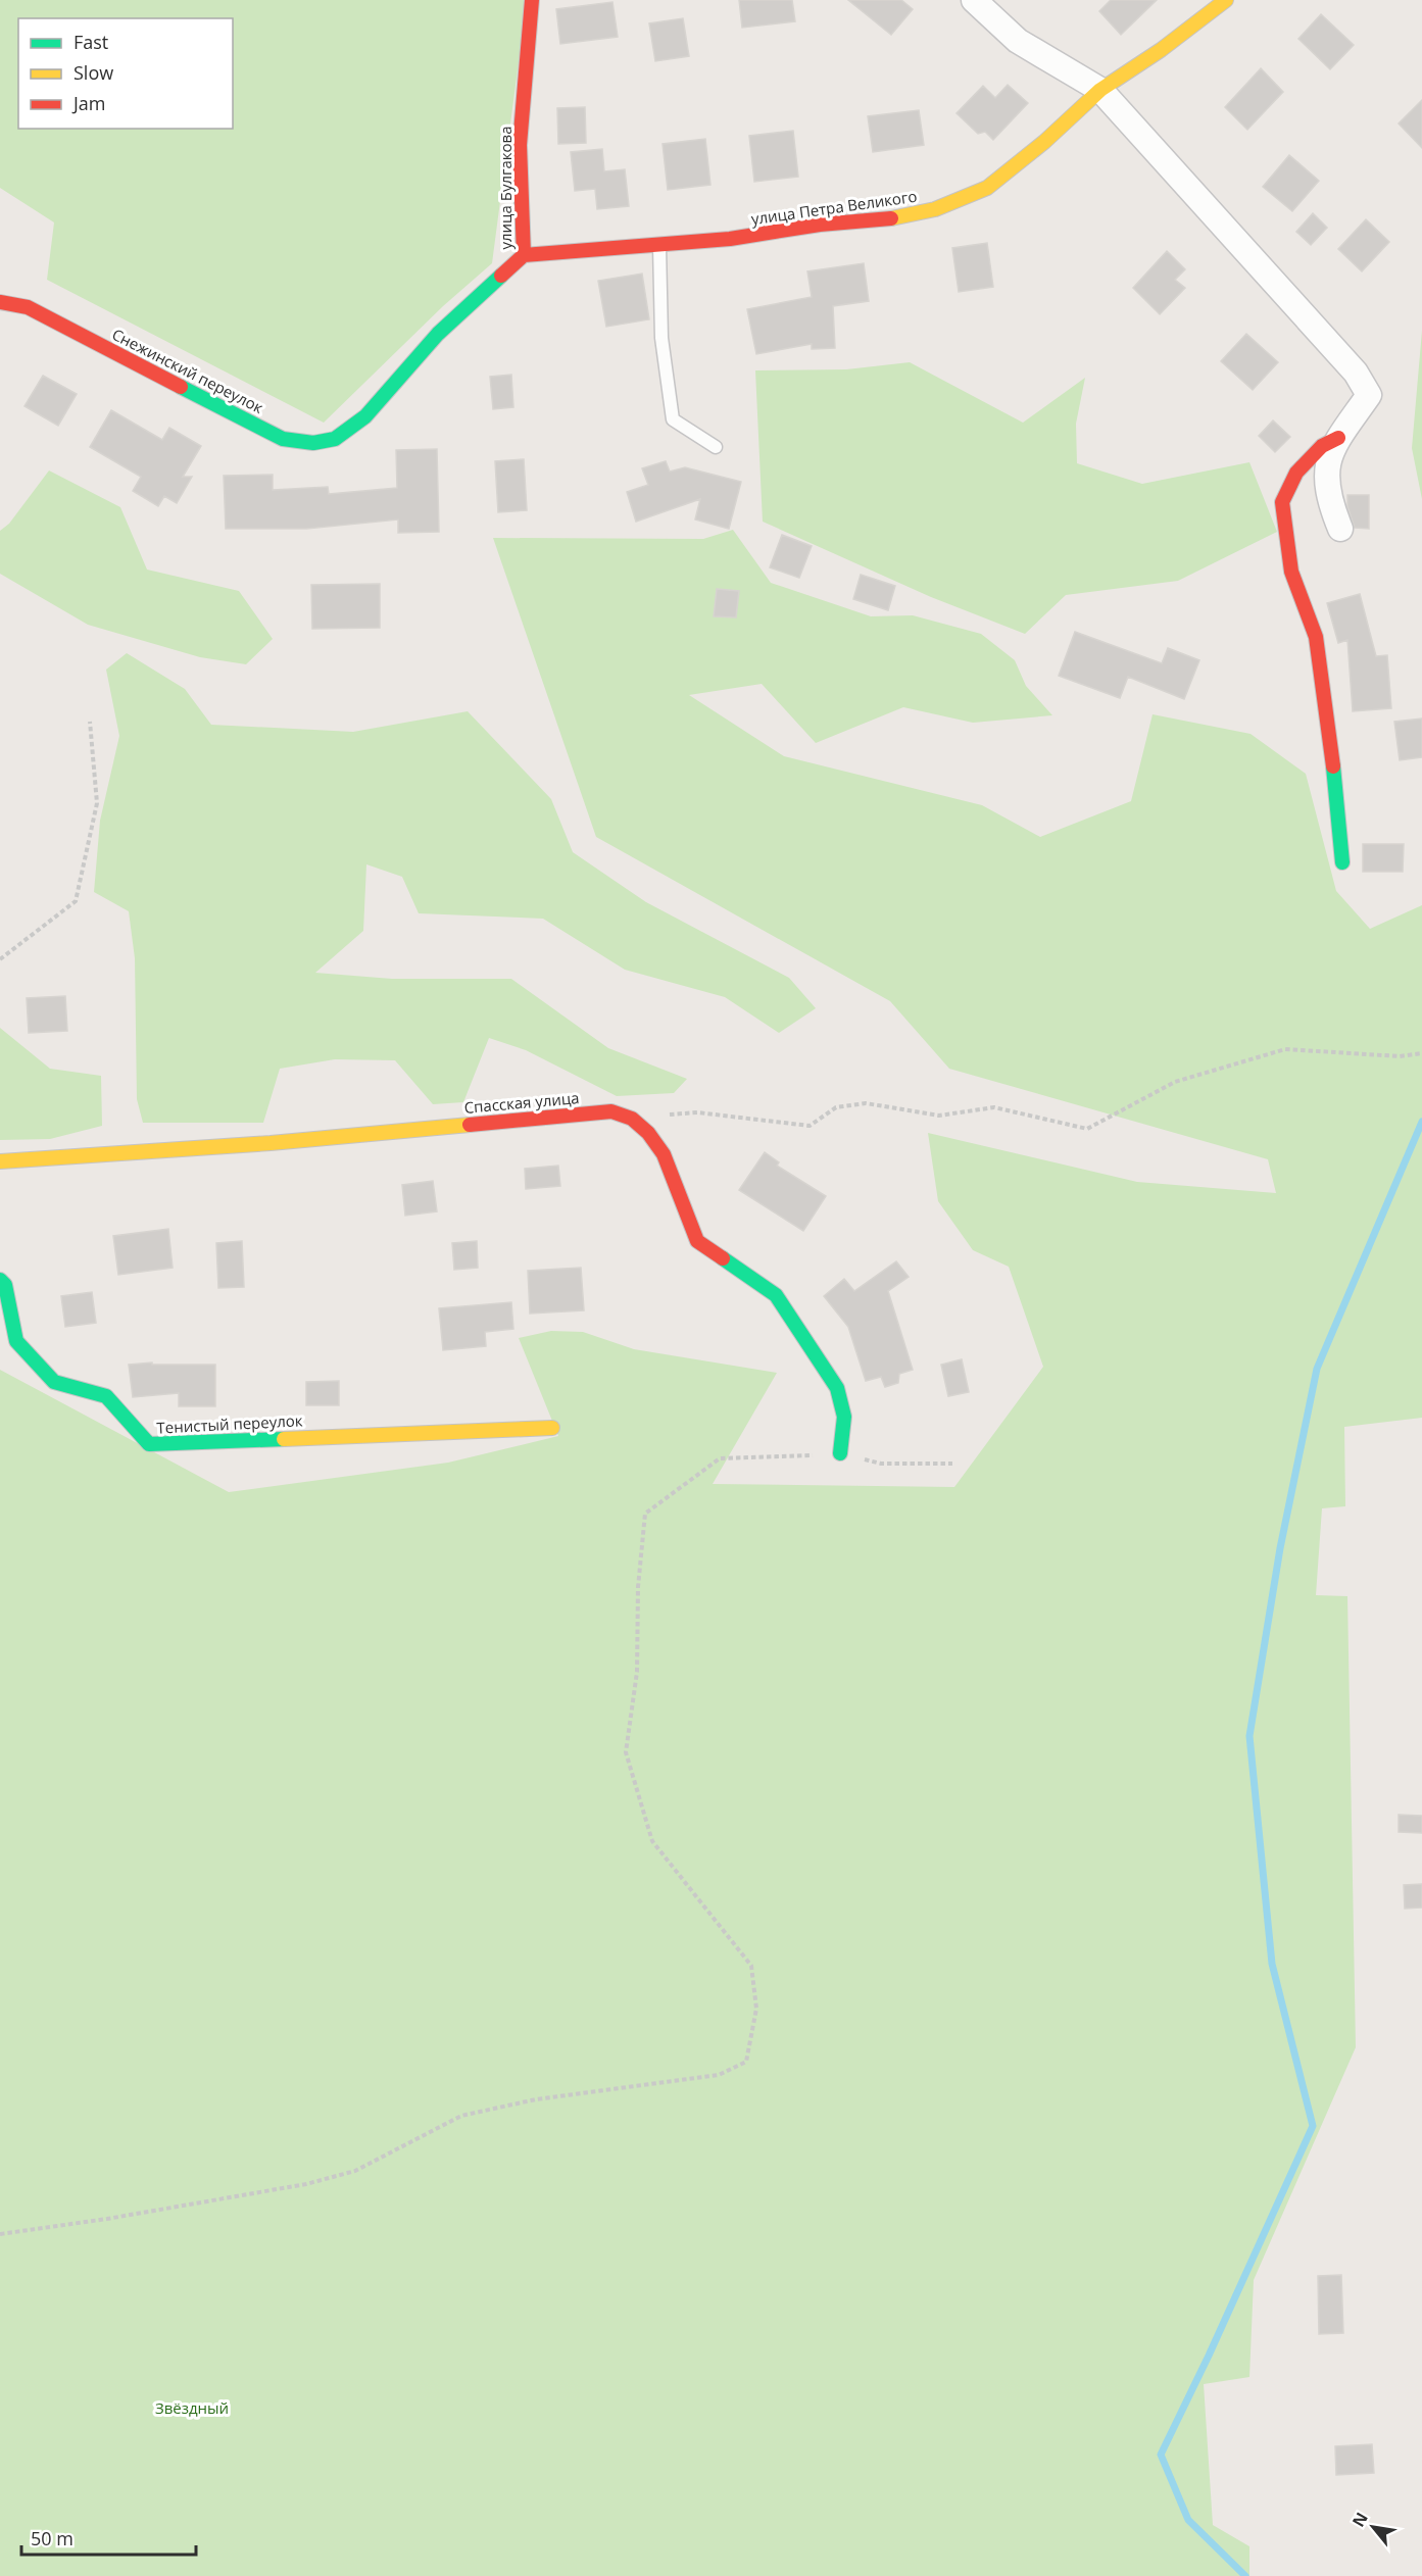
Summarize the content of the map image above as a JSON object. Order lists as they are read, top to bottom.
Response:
{
  "streets": {
    "street": [
      "улица Булгакова",
      "улица Петра Великого",
      "Снежинский переулок",
      "Спасская улица",
      "Тенистый переулок"
    ]
  },
  "crossings": [
    ["улица Булгакова", "улица Петра Великого"],
    ["улица Булгакова", "Снежинский переулок"]
  ],
  "parks": ["Звёздный"],
  "legend": ["Fast", "Slow", "Jam"],
  "scale_bar": "50 m",
  "north": "top left"
}
